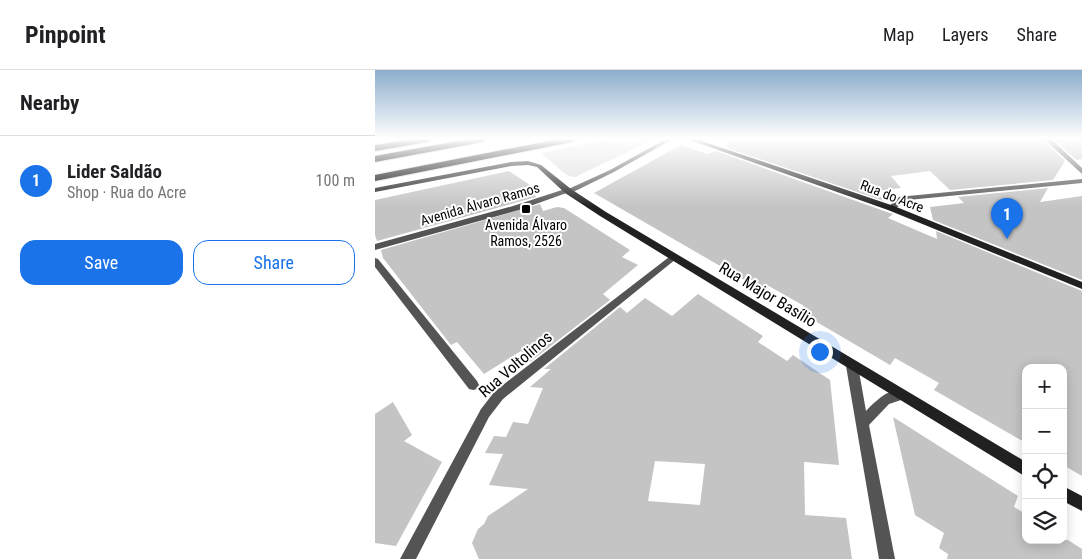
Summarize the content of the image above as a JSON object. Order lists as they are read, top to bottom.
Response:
{
  "streets": {
    "main road": ["Rua do Acre", "Rua Major Basílio"],
    "street": ["Avenida Álvaro Ramos", "Rua Voltolinos"]
  },
  "crossings": [
    ["Avenida Álvaro Ramos", "Rua Major Basílio"],
    ["Rua Major Basílio", "Rua Voltolinos"]
  ],
  "places": {
    "transit": ["Avenida Álvaro Ramos, 2526"]
  },
  "page": {
    "header": "Pinpoint",
    "nav": ["Map", "Layers", "Share"],
    "heading": "Nearby",
    "list": [
      {
        "mark": "1",
        "name": "Lider Saldão",
        "note": "Shop · Rua do Acre",
        "value": "100 m"
      }
    ],
    "pins": "1",
    "buttons": ["Save", "Share"],
    "map_buttons": ["+", "−"]
  }
}
